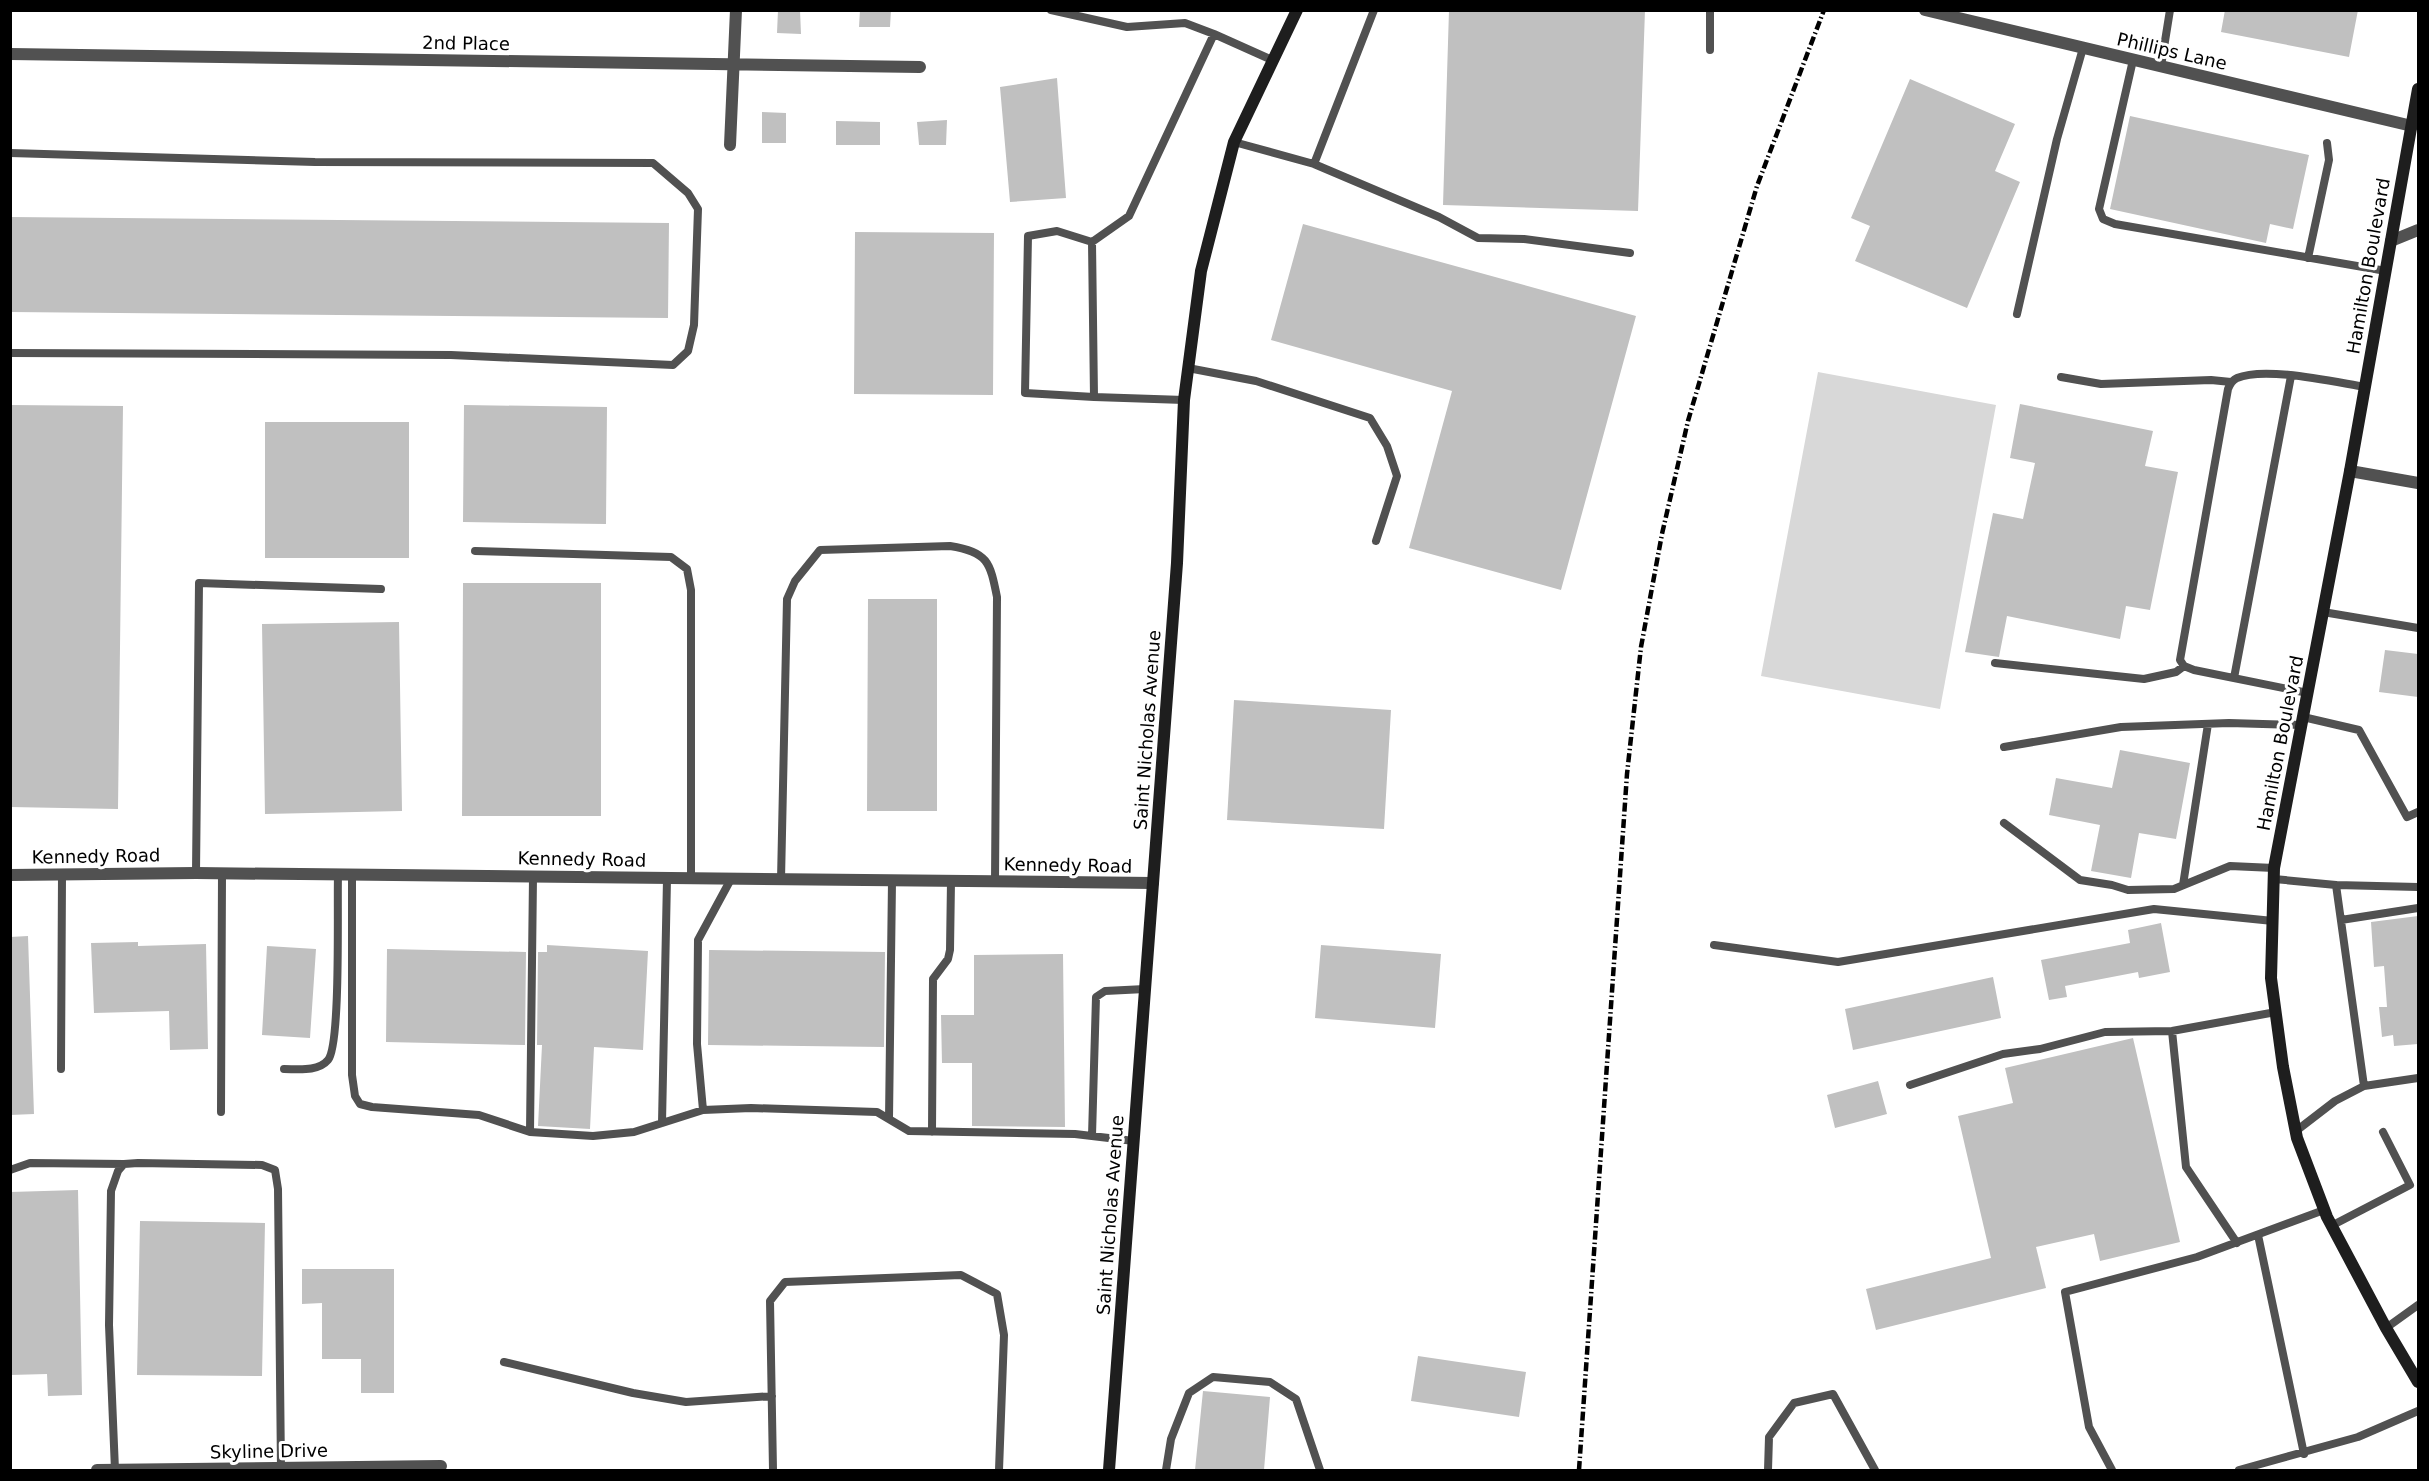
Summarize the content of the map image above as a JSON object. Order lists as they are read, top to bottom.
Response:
{
  "streets": {
    "street": [
      "2nd Place",
      "Phillips Lane",
      "Hamilton Boulevard",
      "Saint Nicholas Avenue",
      "Kennedy Road",
      "Skyline Drive"
    ]
  },
  "crossings": [
    ["Phillips Lane", "Hamilton Boulevard"],
    ["Saint Nicholas Avenue", "Kennedy Road"]
  ]
}
